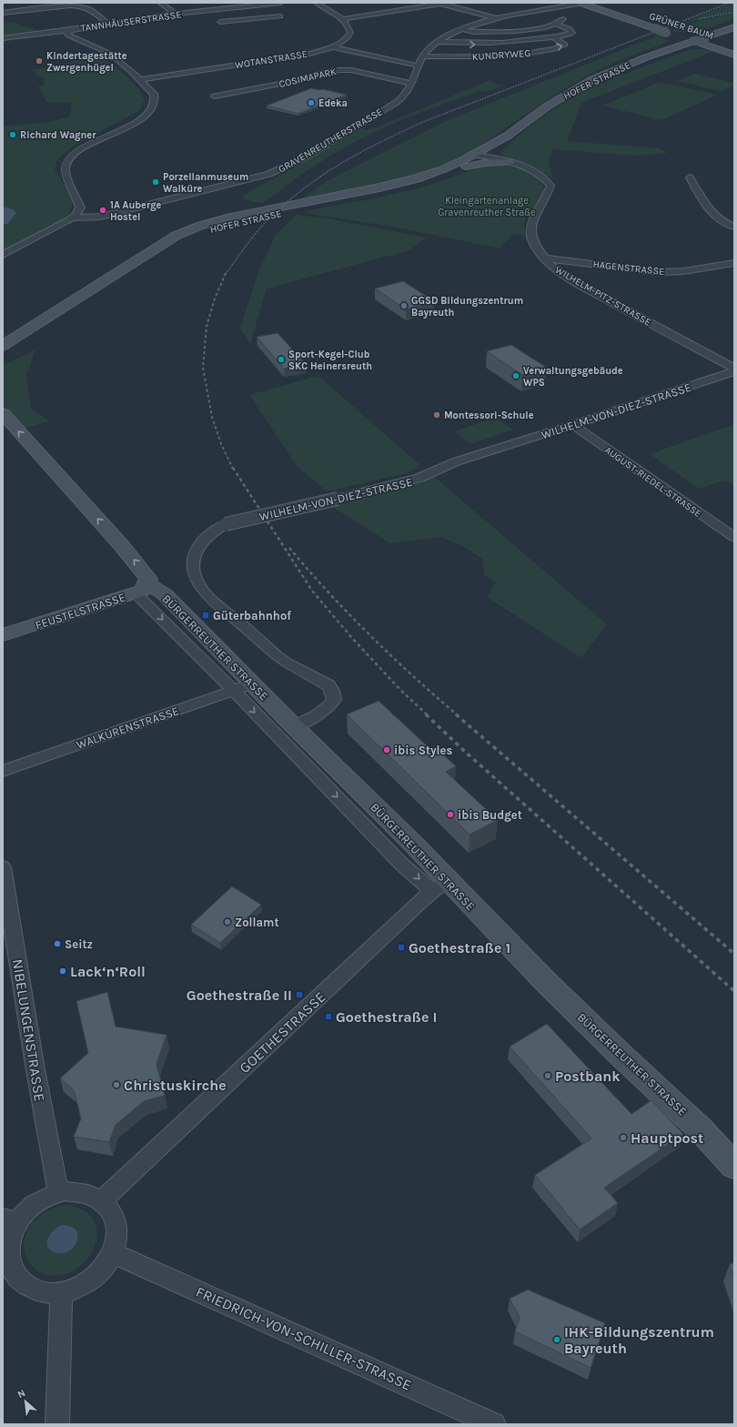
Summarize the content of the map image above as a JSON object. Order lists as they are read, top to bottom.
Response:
{
  "streets": {
    "main road": [
      "GRÜNER BAUM",
      "HOFER STRASSE",
      "FEUSTELSTRASSE",
      "BÜRGERREUTHER STRASSE"
    ],
    "street": [
      "TANNHÄUSERSTRASSE",
      "KUNDRYWEG",
      "WOTANSTRASSE",
      "COSIMAPARK",
      "GRAVENREUTHERSTRASSE",
      "HAGENSTRASSE",
      "WILHELM-PITZ-STRASSE",
      "WILHELM-VON-DIEZ-STRASSE",
      "AUGUST-RIEDEL-STRASSE",
      "WALKÜRENSTRASSE",
      "NIBELUNGENSTRASSE",
      "GOETHESTRASSE",
      "FRIEDRICH-VON-SCHILLER-STRASSE"
    ]
  },
  "crossings": [
    ["GRÜNER BAUM", "GRAVENREUTHERSTRASSE"],
    ["KUNDRYWEG", "GRAVENREUTHERSTRASSE"],
    ["COSIMAPARK", "GRAVENREUTHERSTRASSE"],
    ["HOFER STRASSE", "WILHELM-PITZ-STRASSE"],
    ["HAGENSTRASSE", "WILHELM-PITZ-STRASSE"],
    ["WILHELM-PITZ-STRASSE", "WILHELM-VON-DIEZ-STRASSE"],
    ["WILHELM-VON-DIEZ-STRASSE", "AUGUST-RIEDEL-STRASSE"],
    ["WILHELM-VON-DIEZ-STRASSE", "BÜRGERREUTHER STRASSE"],
    ["FEUSTELSTRASSE", "BÜRGERREUTHER STRASSE"],
    ["BÜRGERREUTHER STRASSE", "WALKÜRENSTRASSE"],
    ["BÜRGERREUTHER STRASSE", "GOETHESTRASSE"],
    ["NIBELUNGENSTRASSE", "GOETHESTRASSE"],
    ["NIBELUNGENSTRASSE", "FRIEDRICH-VON-SCHILLER-STRASSE"],
    ["GOETHESTRASSE", "FRIEDRICH-VON-SCHILLER-STRASSE"]
  ],
  "parks": ["Kleingartenanlage Gravenreuther Straße"],
  "places": {
    "other": [
      "Kindertagestätte Zwergenhügel",
      "Edeka",
      "Richard Wagner",
      "Porzellanmuseum Walküre",
      "1A Auberge Hostel",
      "GGSD Bildungszentrum Bayreuth",
      "Sport-Kegel-Club SKC Heinersreuth",
      "Verwaltungsgebäude WPS",
      "Montessori-Schule",
      "ibis Styles",
      "ibis Budget",
      "Zollamt",
      "Seitz",
      "Lack‘n‘Roll",
      "Postbank",
      "Christuskirche",
      "Hauptpost",
      "IHK-Bildungszentrum Bayreuth"
    ],
    "transit": [
      "Güterbahnhof",
      "Goethestraße 1",
      "Goethestraße II",
      "Goethestraße I"
    ]
  },
  "north": "top left"
}
